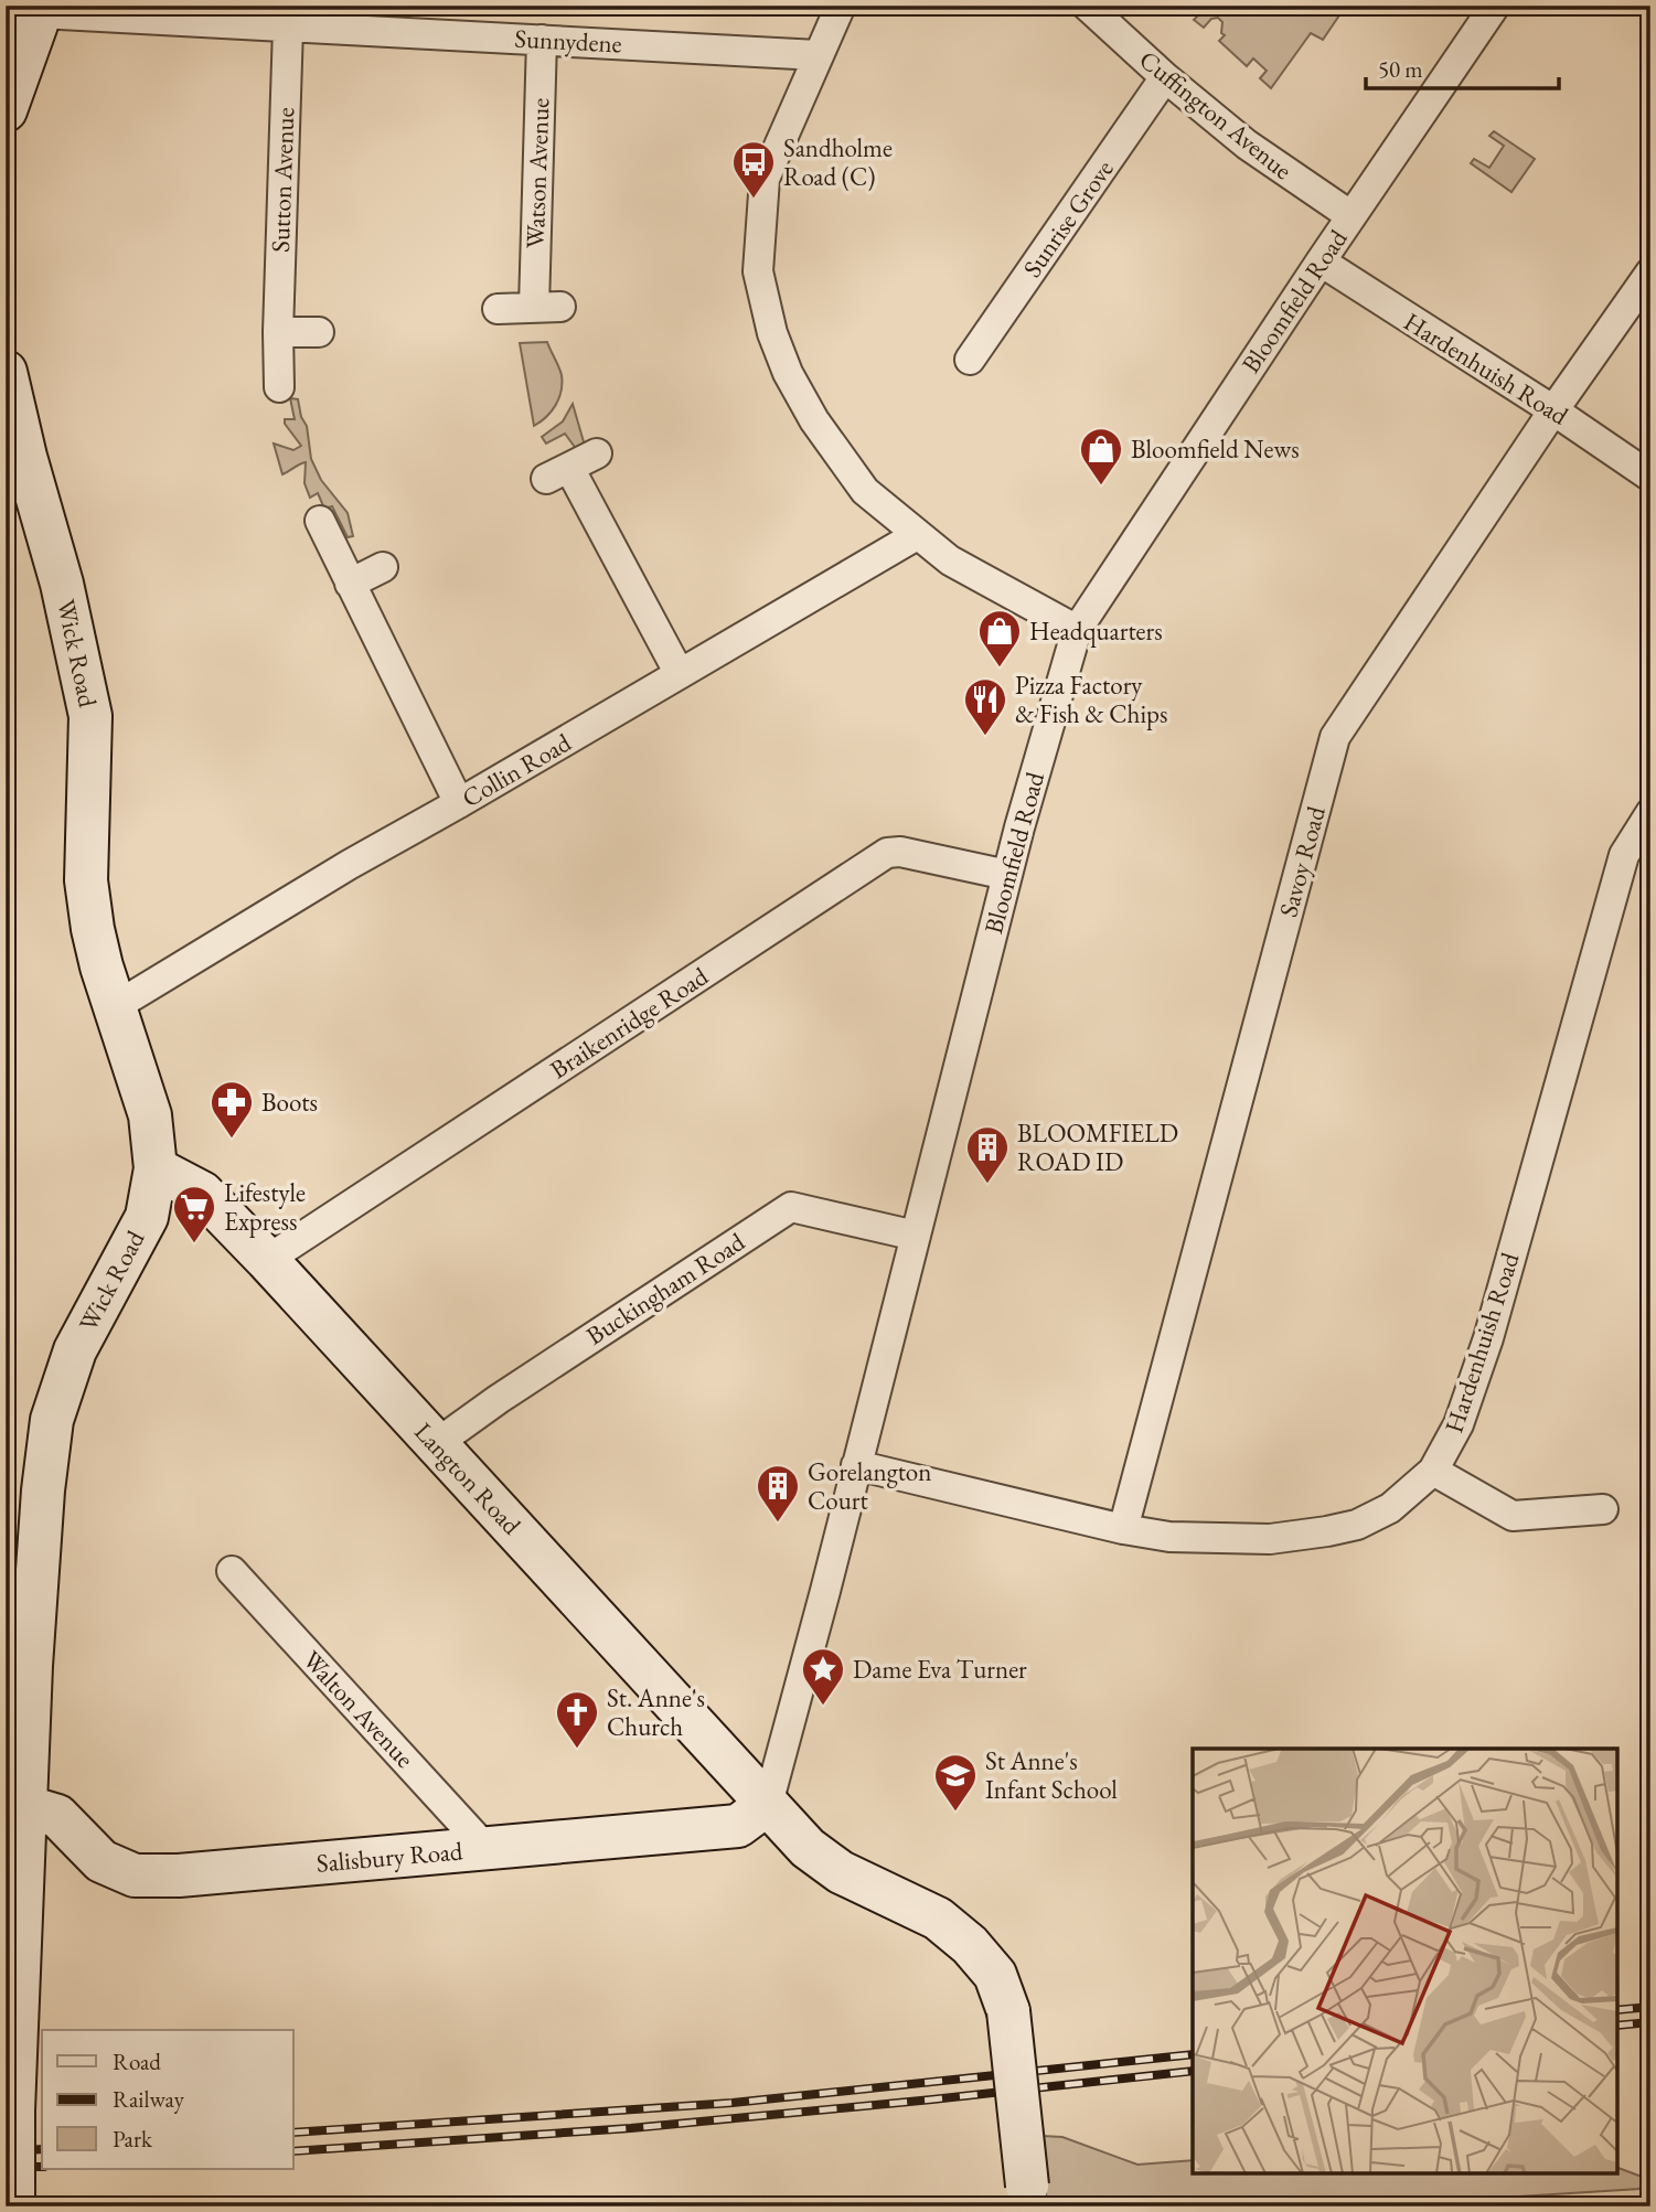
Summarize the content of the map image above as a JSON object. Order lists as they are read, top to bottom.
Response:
{
  "streets": {
    "street": [
      "Sunnydene",
      "Cuffington Avenue",
      "Watson Avenue",
      "Sutton Avenue",
      "Sunrise Grove",
      "Bloomfield Road",
      "Hardenhuish Road",
      "Wick Road",
      "Collin Road",
      "Savoy Road",
      "Braikenridge Road",
      "Buckingham Road",
      "Langton Road",
      "Walton Avenue",
      "Salisbury Road"
    ]
  },
  "crossings": [
    ["Sunnydene", "Watson Avenue"],
    ["Sunnydene", "Sutton Avenue"],
    ["Cuffington Avenue", "Sunrise Grove"],
    ["Cuffington Avenue", "Bloomfield Road"],
    ["Bloomfield Road", "Hardenhuish Road"],
    ["Bloomfield Road", "Braikenridge Road"],
    ["Bloomfield Road", "Buckingham Road"],
    ["Bloomfield Road", "Langton Road"],
    ["Bloomfield Road", "Salisbury Road"],
    ["Hardenhuish Road", "Savoy Road"],
    ["Wick Road", "Collin Road"],
    ["Wick Road", "Langton Road"],
    ["Wick Road", "Salisbury Road"],
    ["Braikenridge Road", "Langton Road"],
    ["Buckingham Road", "Langton Road"],
    ["Langton Road", "Salisbury Road"],
    ["Walton Avenue", "Salisbury Road"]
  ],
  "places": {
    "bus stop": ["Sandholme Road (C)"],
    "shop": ["Bloomfield News", "Headquarters"],
    "restaurant": ["Pizza Factory & Fish & Chips"],
    "pharmacy": ["Boots"],
    "building": ["BLOOMFIELD ROAD ID", "Gorelangton Court"],
    "supermarket": ["Lifestyle Express"],
    "place": ["Dame Eva Turner"],
    "church": ["St. Anne's Church"],
    "school or university": ["St Anne's Infant School"]
  },
  "legend": ["Road", "Railway", "Park"],
  "scale_bar": "50 m"
}
